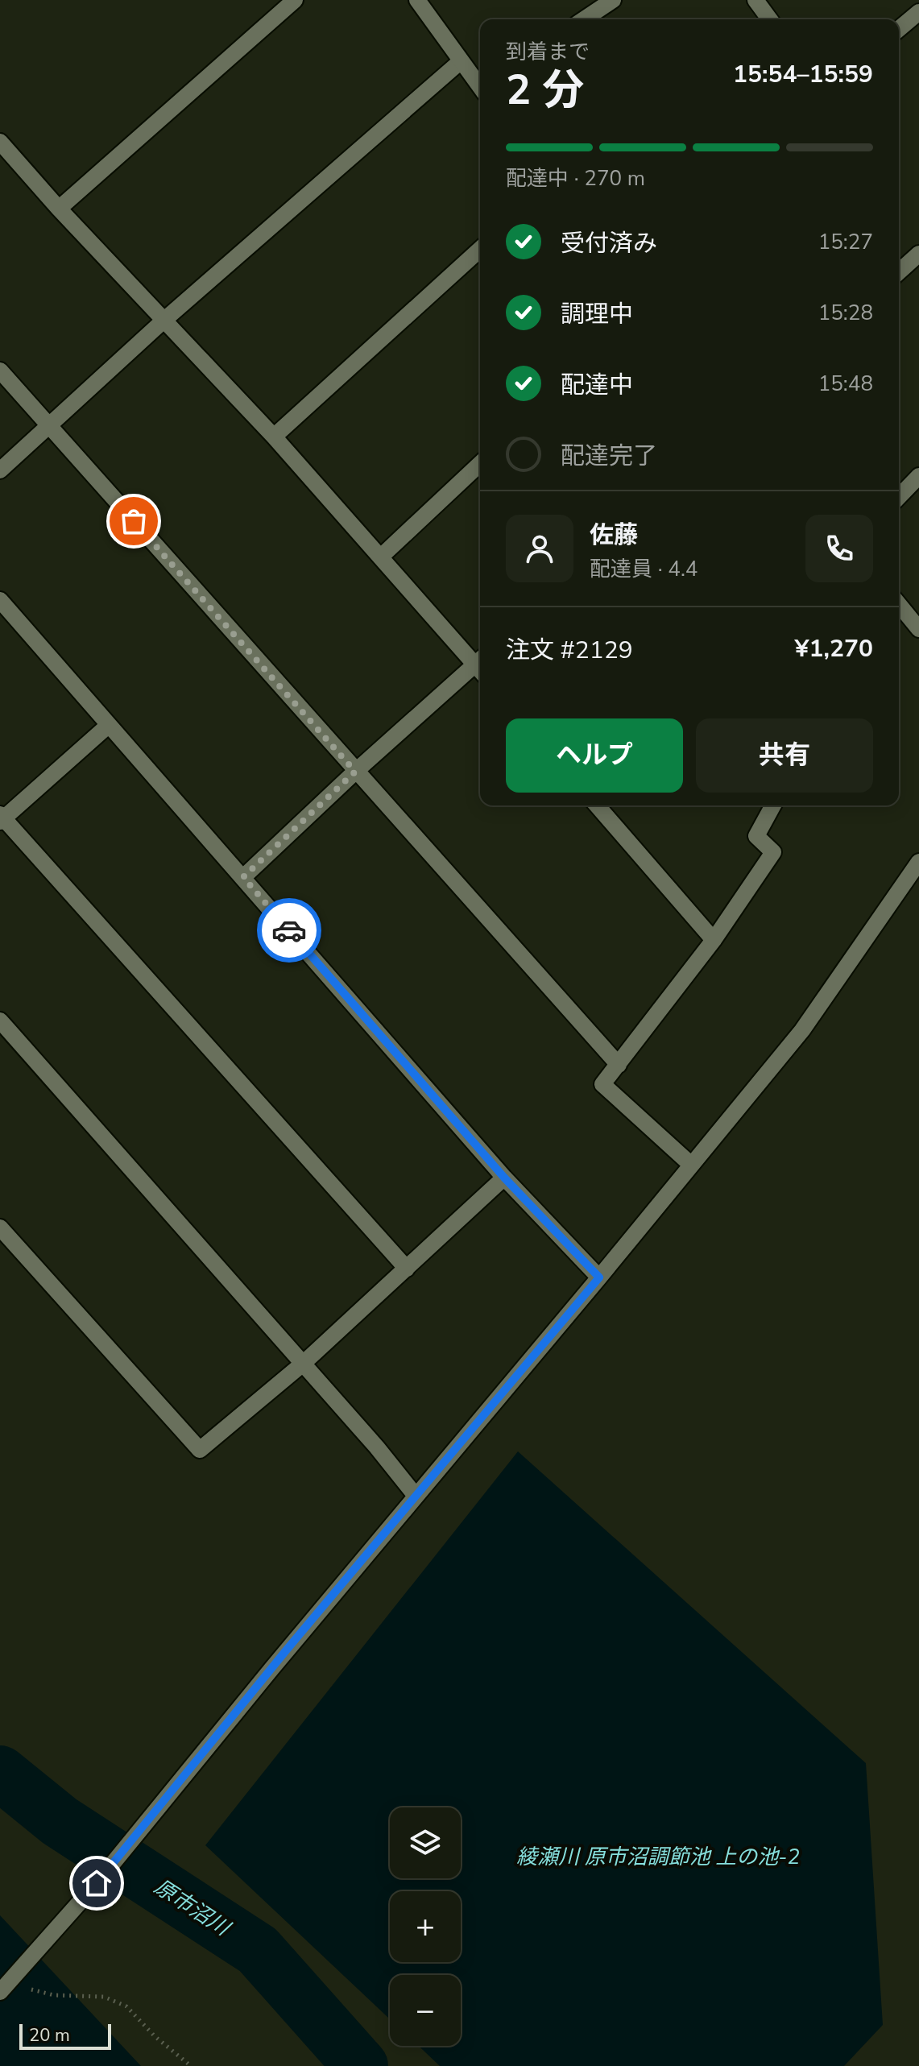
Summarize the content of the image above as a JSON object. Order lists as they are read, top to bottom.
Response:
{
  "water": ["綾瀬川 原市沼調節池 上の池-2", "原市沼川"],
  "scale_bar": "20 m",
  "page": {
    "heading": ["2 分", "到着まで", "15:54–15:59"],
    "panel": [
      "佐藤",
      "配達員 · 4.4",
      "注文 #2129",
      "¥1,270"
    ],
    "bar": "配達中 · 270 m",
    "list": [
      ["受付済み", "15:27"],
      ["調理中", "15:28"],
      ["配達中", "15:48"],
      "配達完了"
    ],
    "buttons": ["ヘルプ", "共有"],
    "map_buttons": ["+", "−"],
    "scale": "20 m"
  }
}
